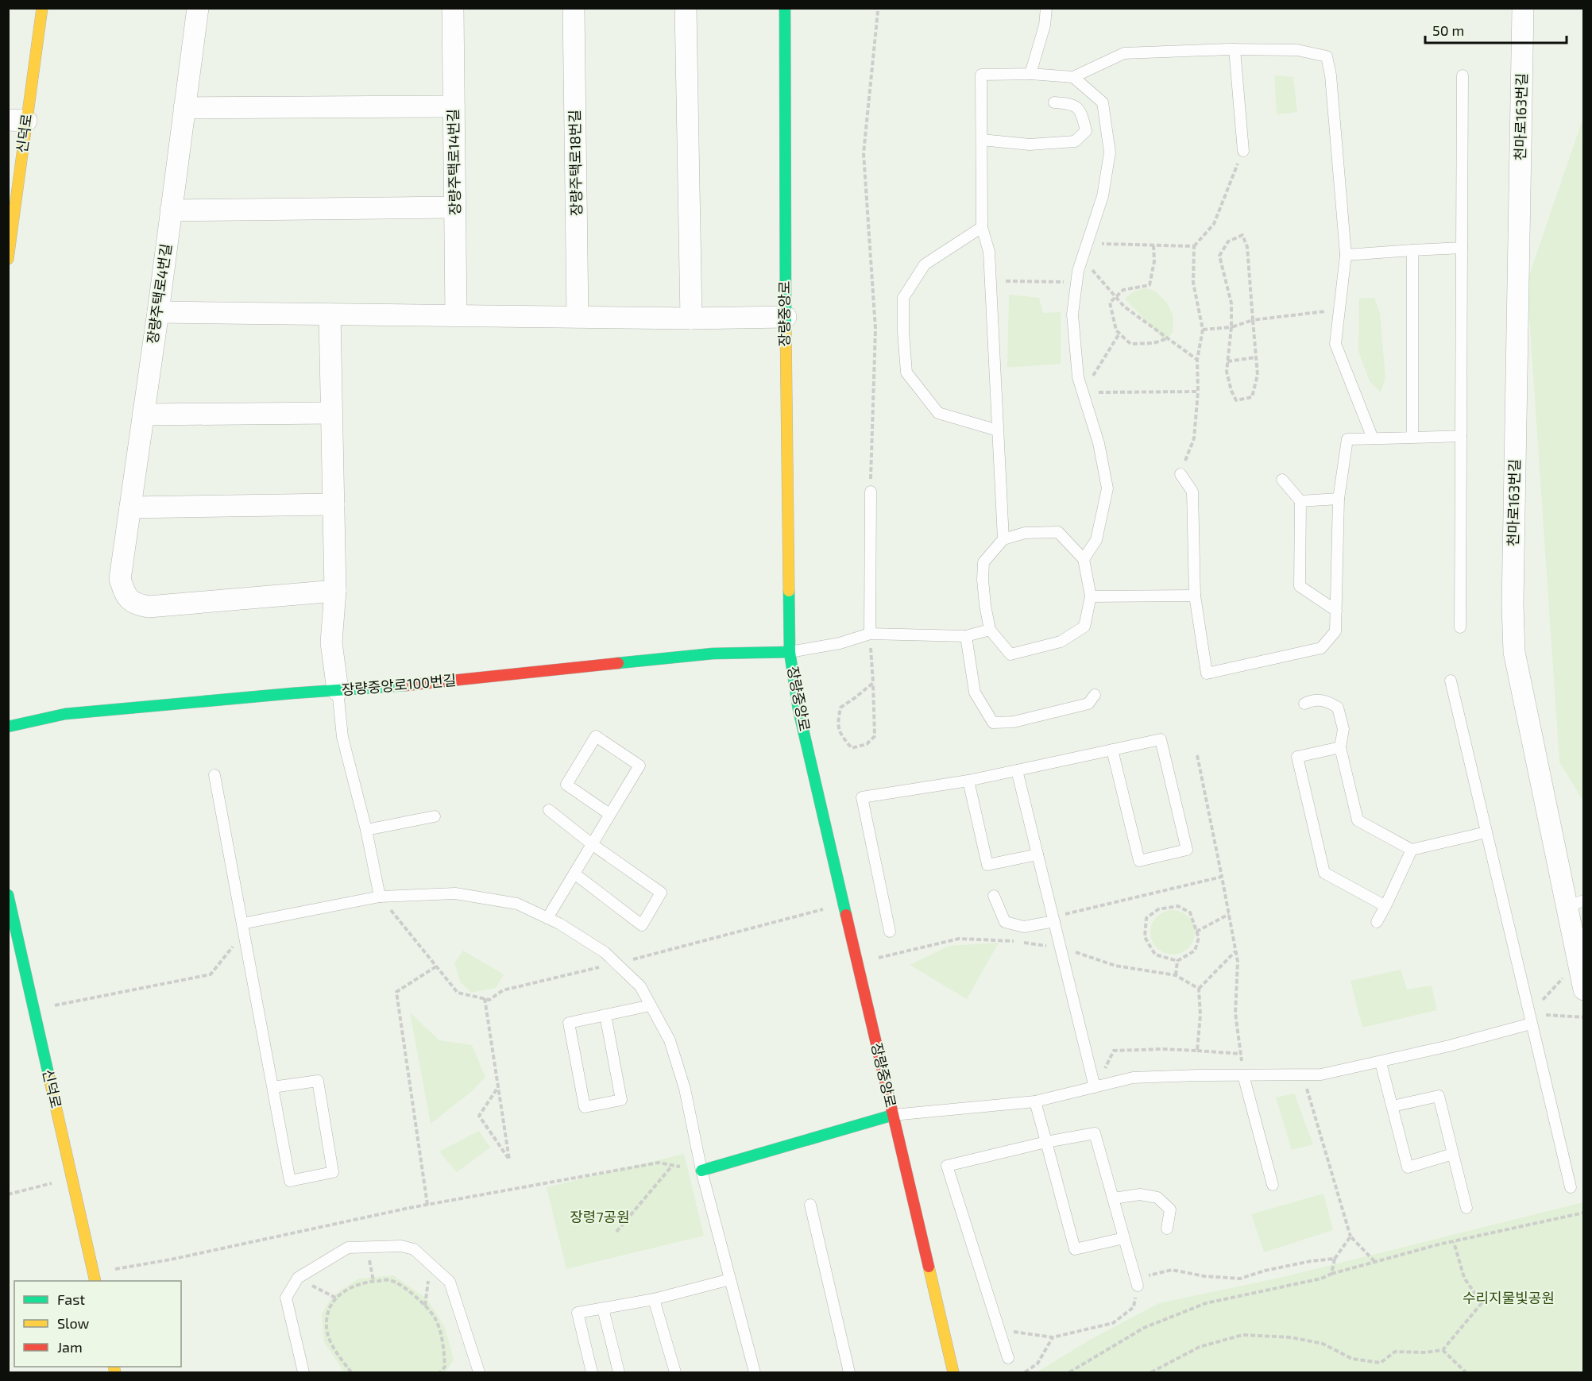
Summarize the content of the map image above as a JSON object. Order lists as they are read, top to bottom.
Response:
{
  "streets": {
    "street": [
      "천마로163번길",
      "신덕로",
      "장량주택로14번길",
      "장량주택로18번길",
      "장량주택로4번길",
      "장량중앙로",
      "장량중앙로100번길"
    ]
  },
  "crossings": [
    ["장량중앙로", "장량중앙로100번길"]
  ],
  "parks": ["장령7공원", "수리지물빛공원"],
  "legend": ["Fast", "Slow", "Jam"],
  "scale_bar": "50 m"
}
